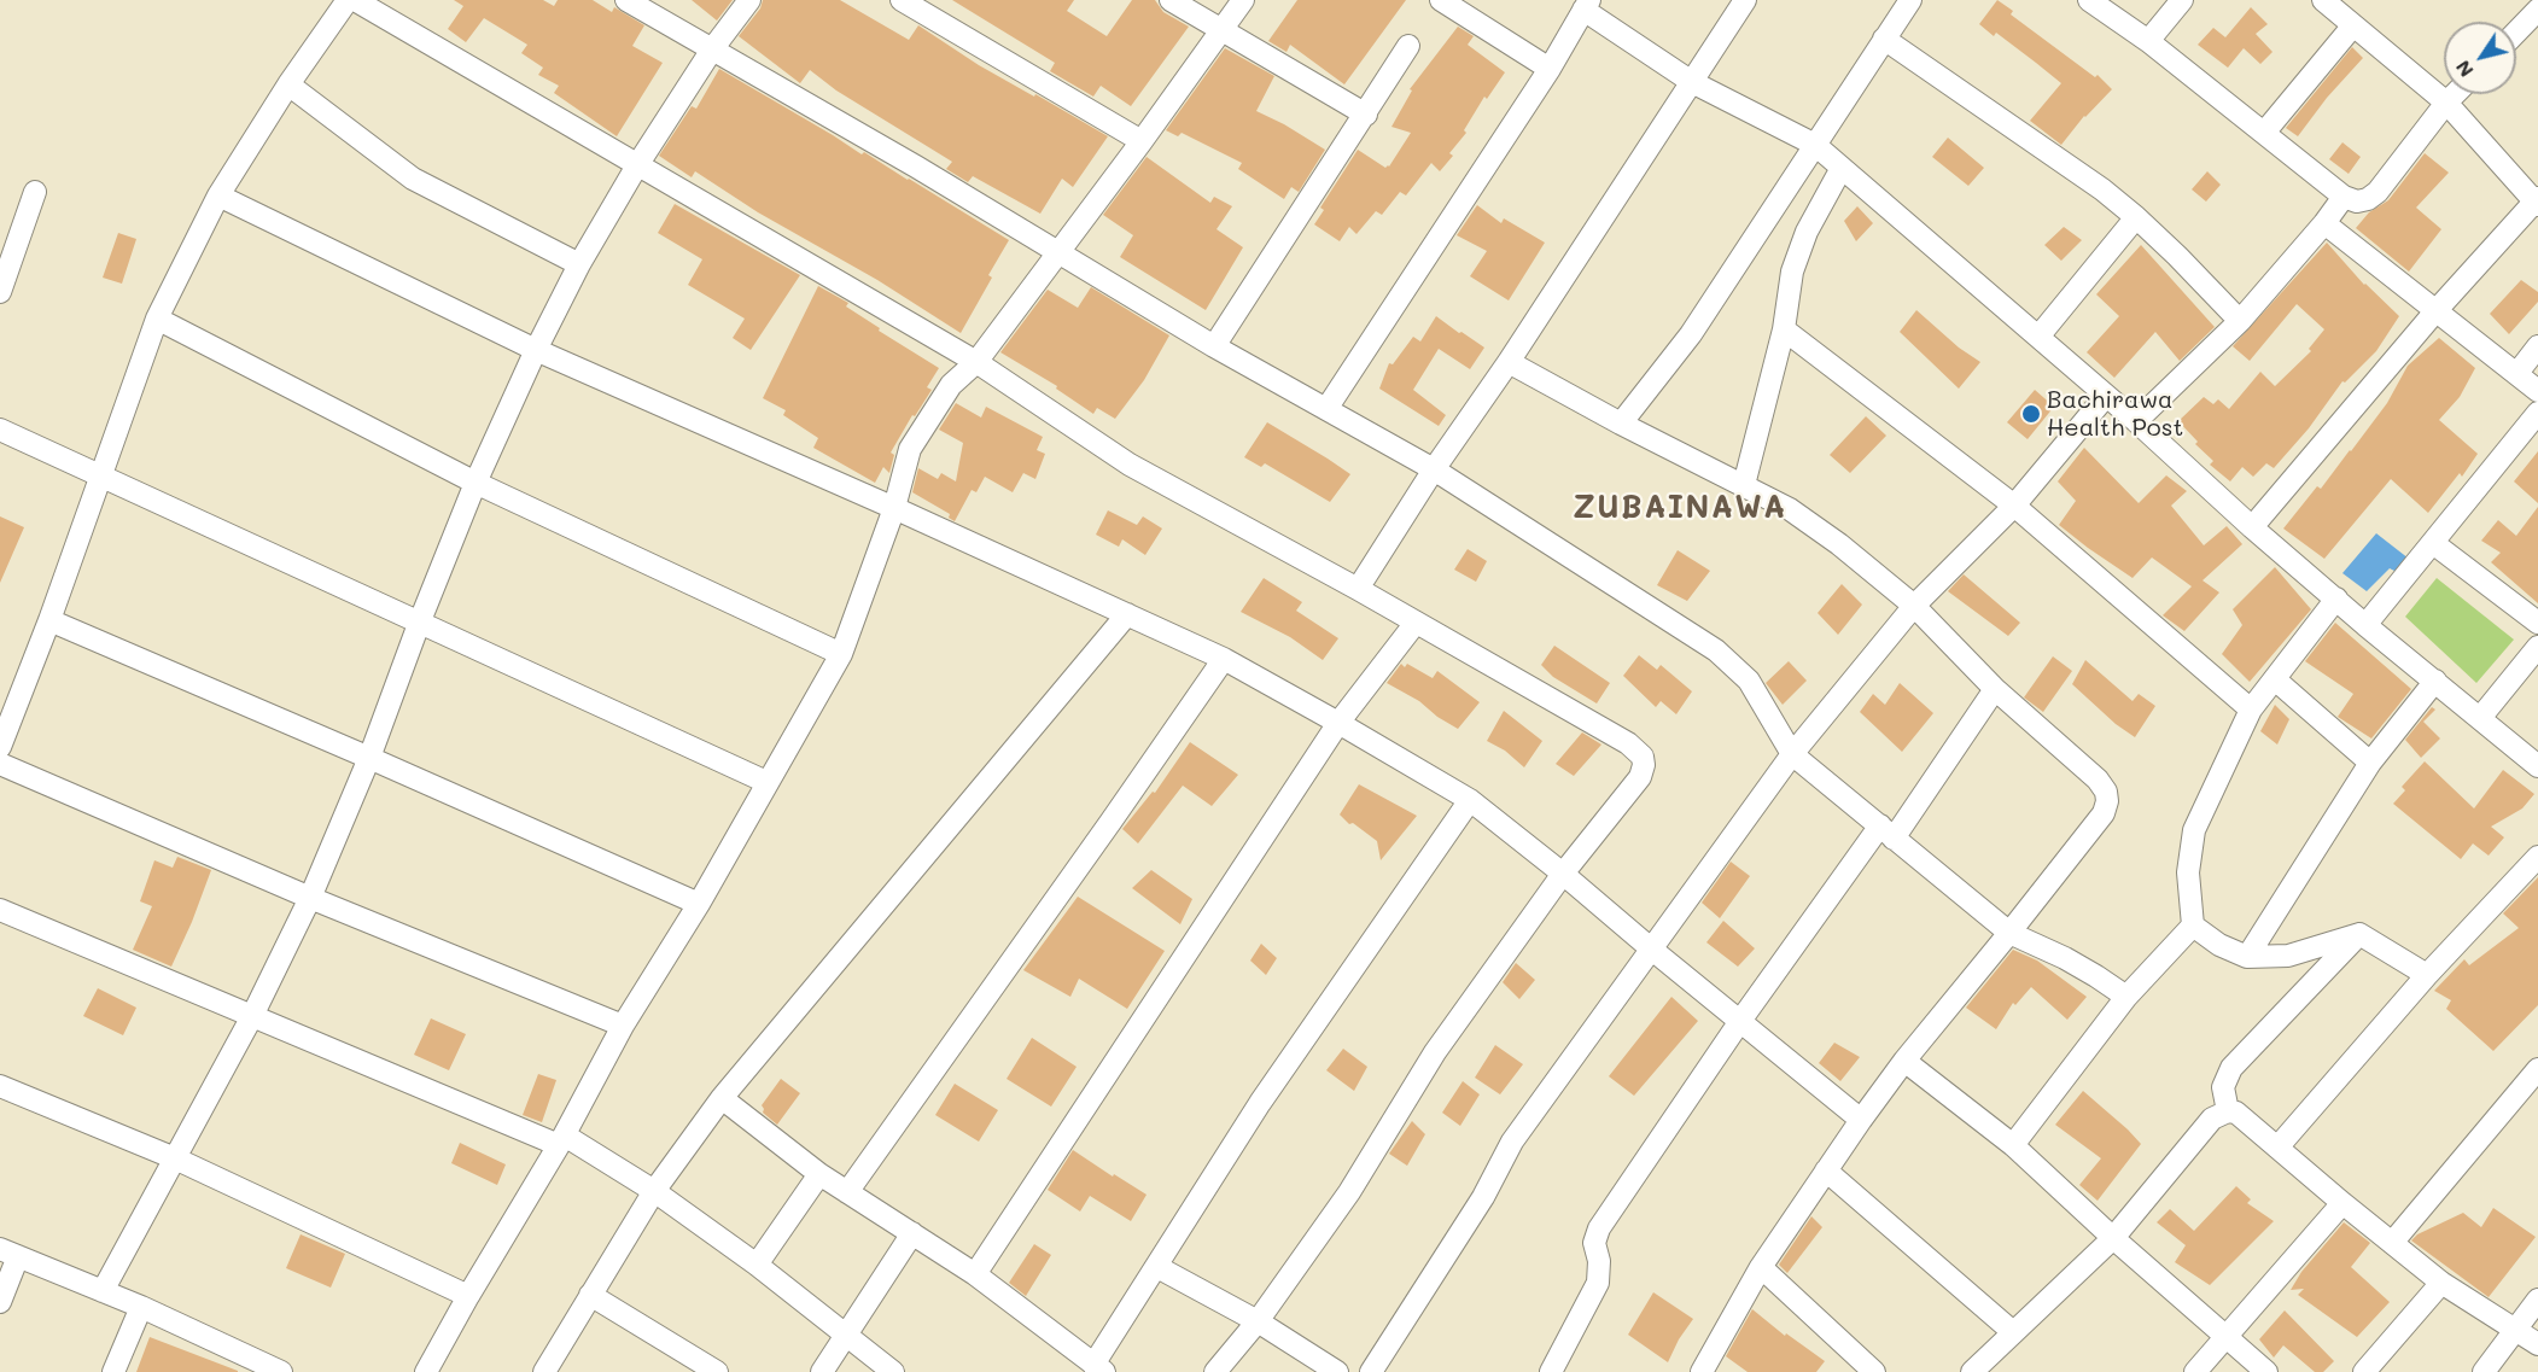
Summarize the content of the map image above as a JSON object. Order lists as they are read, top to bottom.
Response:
{
  "districts": ["ZUBAINAWA"],
  "places": ["Bachirawa Health Post"],
  "north": "bottom left"
}
